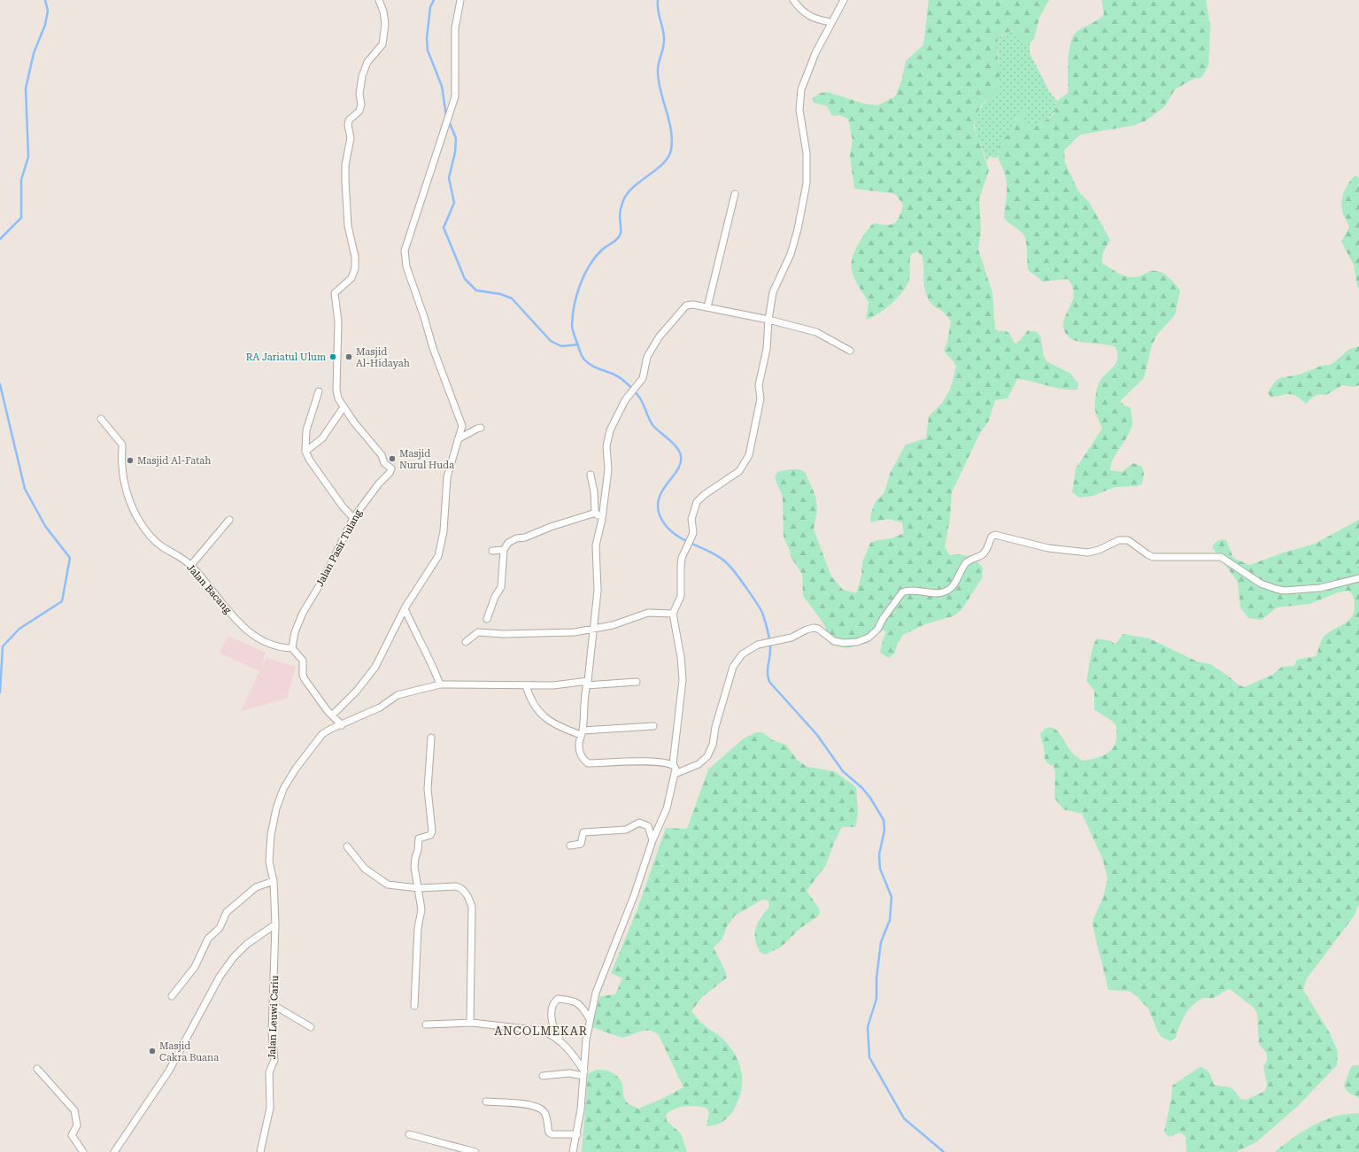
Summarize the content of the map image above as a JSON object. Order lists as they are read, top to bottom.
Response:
{
  "streets": {
    "street": ["Jalan Pasir Tulang", "Jalan Bacang", "Jalan Leuwi Cariu"]
  },
  "crossings": [
    ["Jalan Pasir Tulang", "Jalan Bacang"]
  ],
  "districts": ["ANCOLMEKAR"],
  "places": [
    "RA Jariatul Ulum",
    "Masjid Al-Hidayah",
    "Masjid Nurul Huda",
    "Masjid Al-Fatah",
    "Masjid Cakra Buana"
  ]
}
